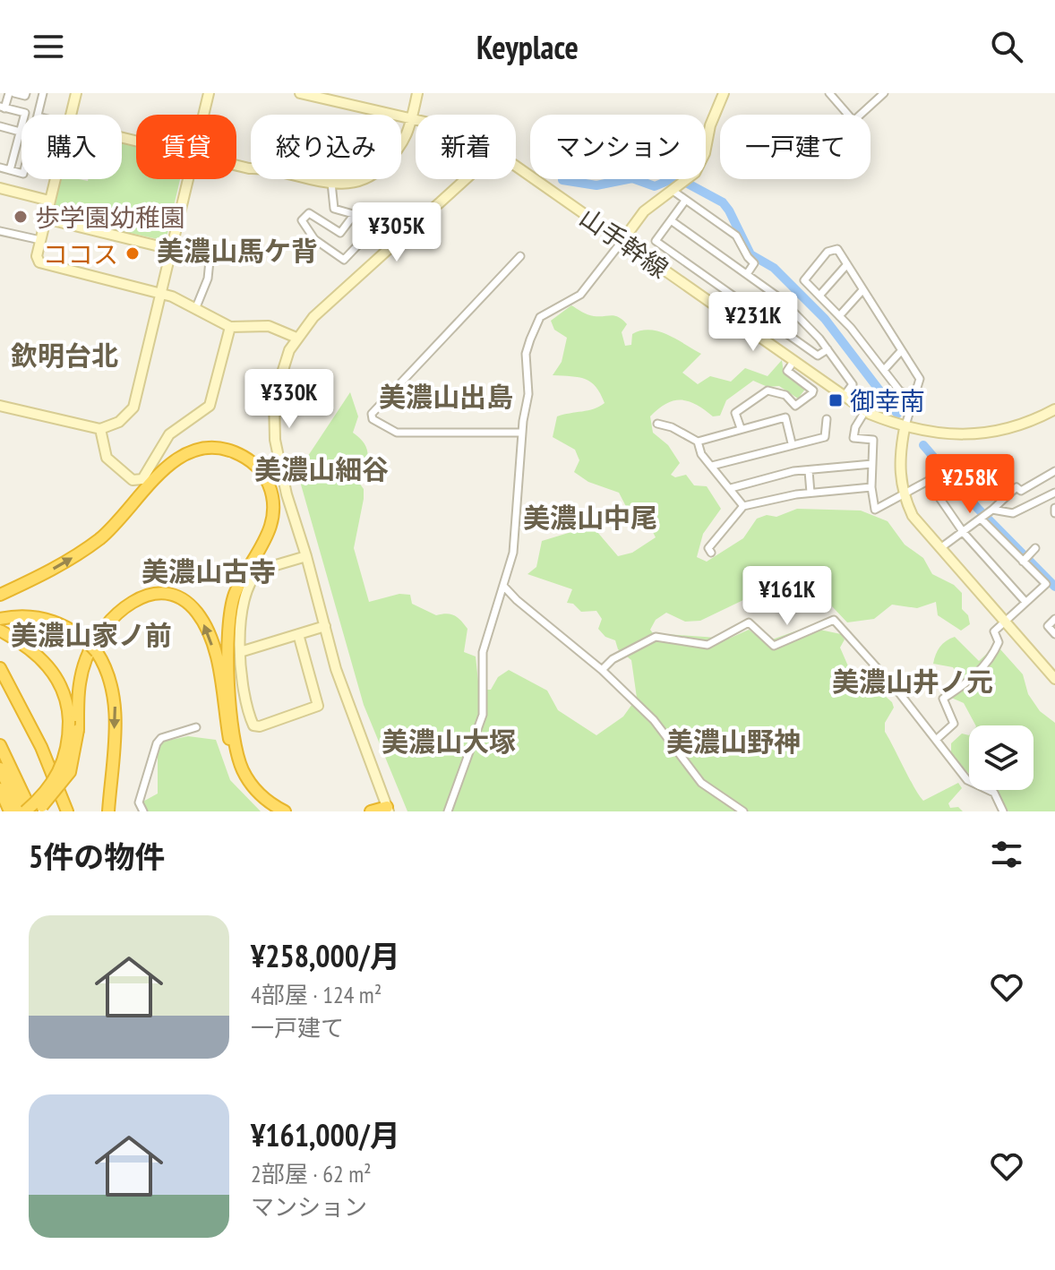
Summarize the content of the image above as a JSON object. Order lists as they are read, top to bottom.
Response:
{
  "streets": {
    "street": ["山手幹線"]
  },
  "districts": [
    "美濃山馬ケ背",
    "欽明台北",
    "美濃山出島",
    "美濃山細谷",
    "美濃山中尾",
    "美濃山古寺",
    "美濃山家ノ前",
    "美濃山井ノ元",
    "美濃山大塚",
    "美濃山野神"
  ],
  "places": {
    "other": ["歩学園幼稚園", "ココス"],
    "transit": ["御幸南"]
  },
  "page": {
    "header": "Keyplace",
    "chip": [
      "購入",
      "賃貸",
      "絞り込み",
      "新着",
      "マンション",
      "一戸建て"
    ],
    "price": [
      "¥305K",
      "¥231K",
      "¥330K",
      "¥258K",
      "¥161K"
    ],
    "heading": "5件の物件",
    "list": [
      {
        "name": "¥258,000/月",
        "note": "4部屋 · 124 m² · 一戸建て"
      },
      {
        "name": "¥161,000/月",
        "note": "2部屋 · 62 m² · マンション"
      }
    ]
  }
}
